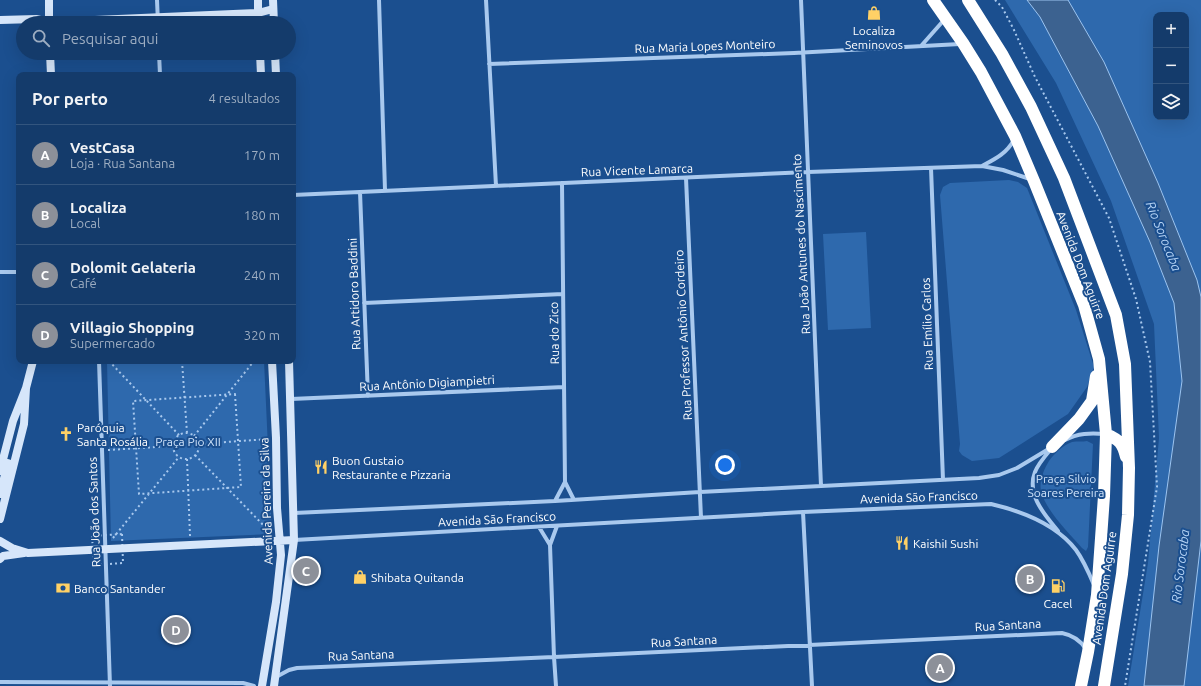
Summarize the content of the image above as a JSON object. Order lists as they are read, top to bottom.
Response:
{
  "streets": {
    "highway": ["Avenida Dom Aguirre"],
    "main road": ["Avenida Pereira da Silva"],
    "street": [
      "Rua Maria Lopes Monteiro",
      "Rua Vicente Lamarca",
      "Rua João Antunes do Nascimento",
      "Rua Artidoro Baddini",
      "Rua Emílio Carlos",
      "Rua do Zico",
      "Rua Professor Antônio Cordeiro",
      "Rua Antônio Digiampietri",
      "Avenida São Francisco",
      "Rua João dos Santos",
      "Rua Santana"
    ]
  },
  "crossings": [
    ["Rua Maria Lopes Monteiro", "Rua João Antunes do Nascimento"],
    ["Rua Maria Lopes Monteiro", "Avenida Dom Aguirre"],
    ["Rua Vicente Lamarca", "Rua João Antunes do Nascimento"],
    ["Rua Vicente Lamarca", "Avenida Dom Aguirre"],
    ["Rua Vicente Lamarca", "Rua Artidoro Baddini"],
    ["Rua Vicente Lamarca", "Rua Emílio Carlos"],
    ["Rua Vicente Lamarca", "Rua do Zico"],
    ["Rua Vicente Lamarca", "Rua Professor Antônio Cordeiro"],
    ["Rua João Antunes do Nascimento", "Avenida São Francisco"],
    ["Avenida Dom Aguirre", "Avenida São Francisco"],
    ["Avenida Dom Aguirre", "Rua Santana"],
    ["Rua Artidoro Baddini", "Rua Antônio Digiampietri"],
    ["Rua Emílio Carlos", "Avenida São Francisco"],
    ["Rua do Zico", "Rua Antônio Digiampietri"],
    ["Rua do Zico", "Avenida São Francisco"],
    ["Rua Professor Antônio Cordeiro", "Avenida São Francisco"],
    ["Rua Antônio Digiampietri", "Avenida Pereira da Silva"],
    ["Avenida São Francisco", "Avenida Pereira da Silva"],
    ["Avenida Pereira da Silva", "Rua Santana"]
  ],
  "water": ["Rio Sorocaba"],
  "parks": ["Praça Pio XII", "Praça Silvio Soares Pereira"],
  "places": {
    "shop": ["Localiza Seminovos", "Shibata Quitanda"],
    "church": ["Paróquia Santa Rosália"],
    "restaurant": ["Buon Gustaio Restaurante e Pizzaria", "KaishiI Sushi"],
    "fuel station": ["Cacel"],
    "bank": ["Banco Santander"]
  },
  "page": {
    "map_buttons": ["+", "−"],
    "search": "Pesquisar aqui",
    "heading": ["Por perto", "4 resultados"],
    "list": [
      {
        "mark": "A",
        "name": "VestCasa",
        "note": "Loja · Rua Santana",
        "value": "170 m"
      },
      {
        "mark": "B",
        "name": "Localiza",
        "note": "Local",
        "value": "180 m"
      },
      {
        "mark": "C",
        "name": "Dolomit Gelateria",
        "note": "Café",
        "value": "240 m"
      },
      {
        "mark": "D",
        "name": "Villagio Shopping",
        "note": "Supermercado",
        "value": "320 m"
      }
    ],
    "pins": [
      "C",
      "B",
      "D",
      "A"
    ]
  }
}
